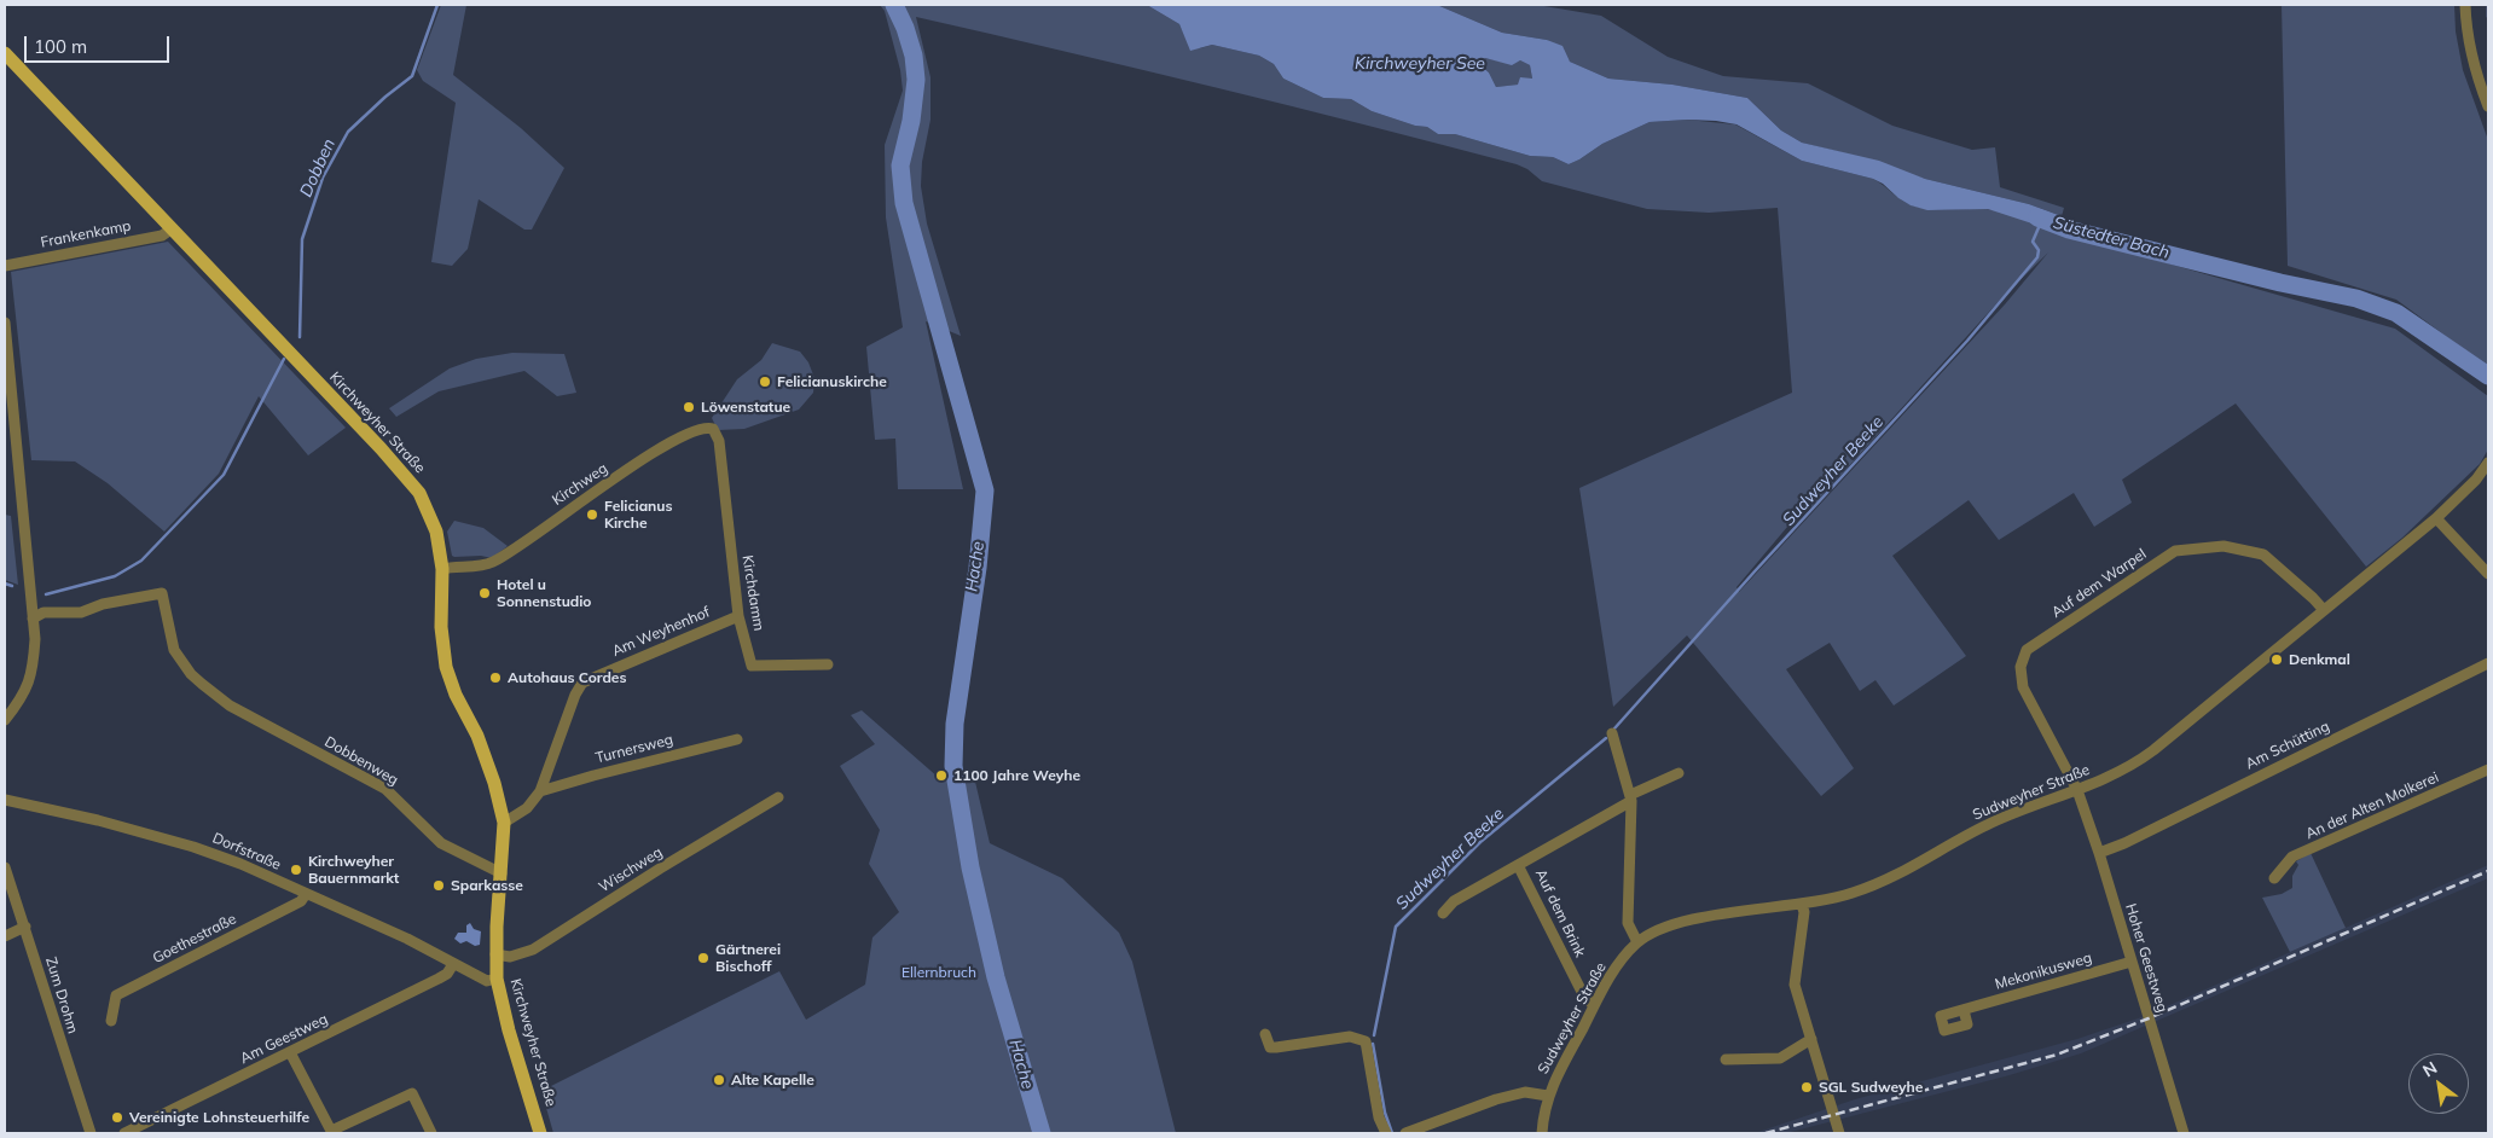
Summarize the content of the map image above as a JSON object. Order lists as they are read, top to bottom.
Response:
{
  "streets": {
    "main road": ["Kirchweyher Straße"],
    "street": [
      "Frankenkamp",
      "Kirchweg",
      "Auf dem Warpel",
      "Kirchdamm",
      "Am Weyhenhof",
      "Am Schütting",
      "Turnersweg",
      "Dobbenweg",
      "Sudweyher Straße",
      "An der Alten Molkerei",
      "Dorfstraße",
      "Wischweg",
      "Auf dem Brink",
      "Goethestraße",
      "Hoher Geestweg",
      "Mekonikusweg",
      "Zum Drohm",
      "Am Geestweg"
    ]
  },
  "crossings": [
    ["Frankenkamp", "Kirchweyher Straße"],
    ["Kirchweyher Straße", "Kirchweg"],
    ["Kirchweyher Straße", "Am Weyhenhof"],
    ["Kirchweyher Straße", "Dobbenweg"],
    ["Kirchweyher Straße", "Dorfstraße"],
    ["Kirchweyher Straße", "Wischweg"],
    ["Kirchweg", "Kirchdamm"],
    ["Auf dem Warpel", "Sudweyher Straße"],
    ["Auf dem Warpel", "Hoher Geestweg"],
    ["Kirchdamm", "Am Weyhenhof"],
    ["Am Weyhenhof", "Turnersweg"],
    ["Am Schütting", "Hoher Geestweg"],
    ["Sudweyher Straße", "Auf dem Brink"],
    ["Sudweyher Straße", "Hoher Geestweg"],
    ["Dorfstraße", "Goethestraße"],
    ["Dorfstraße", "Am Geestweg"],
    ["Hoher Geestweg", "Mekonikusweg"]
  ],
  "water": [
    "Kirchweyher See",
    "Dobben",
    "Süstedter Bach",
    "Sudweyher Beeke",
    "Hache"
  ],
  "parks": ["Ellernbruch"],
  "places": [
    "Felicianuskirche",
    "Löwenstatue",
    "Felicianus Kirche",
    "Hotel u Sonnenstudio",
    "Denkmal",
    "Autohaus Cordes",
    "1100 Jahre Weyhe",
    "Kirchweyher Bauernmarkt",
    "Sparkasse",
    "Gärtnerei Bischoff",
    "Alte Kapelle",
    "SGL Sudweyhe",
    "Vereinigte Lohnsteuerhilfe"
  ],
  "scale_bar": "100 m",
  "north": "top left"
}
